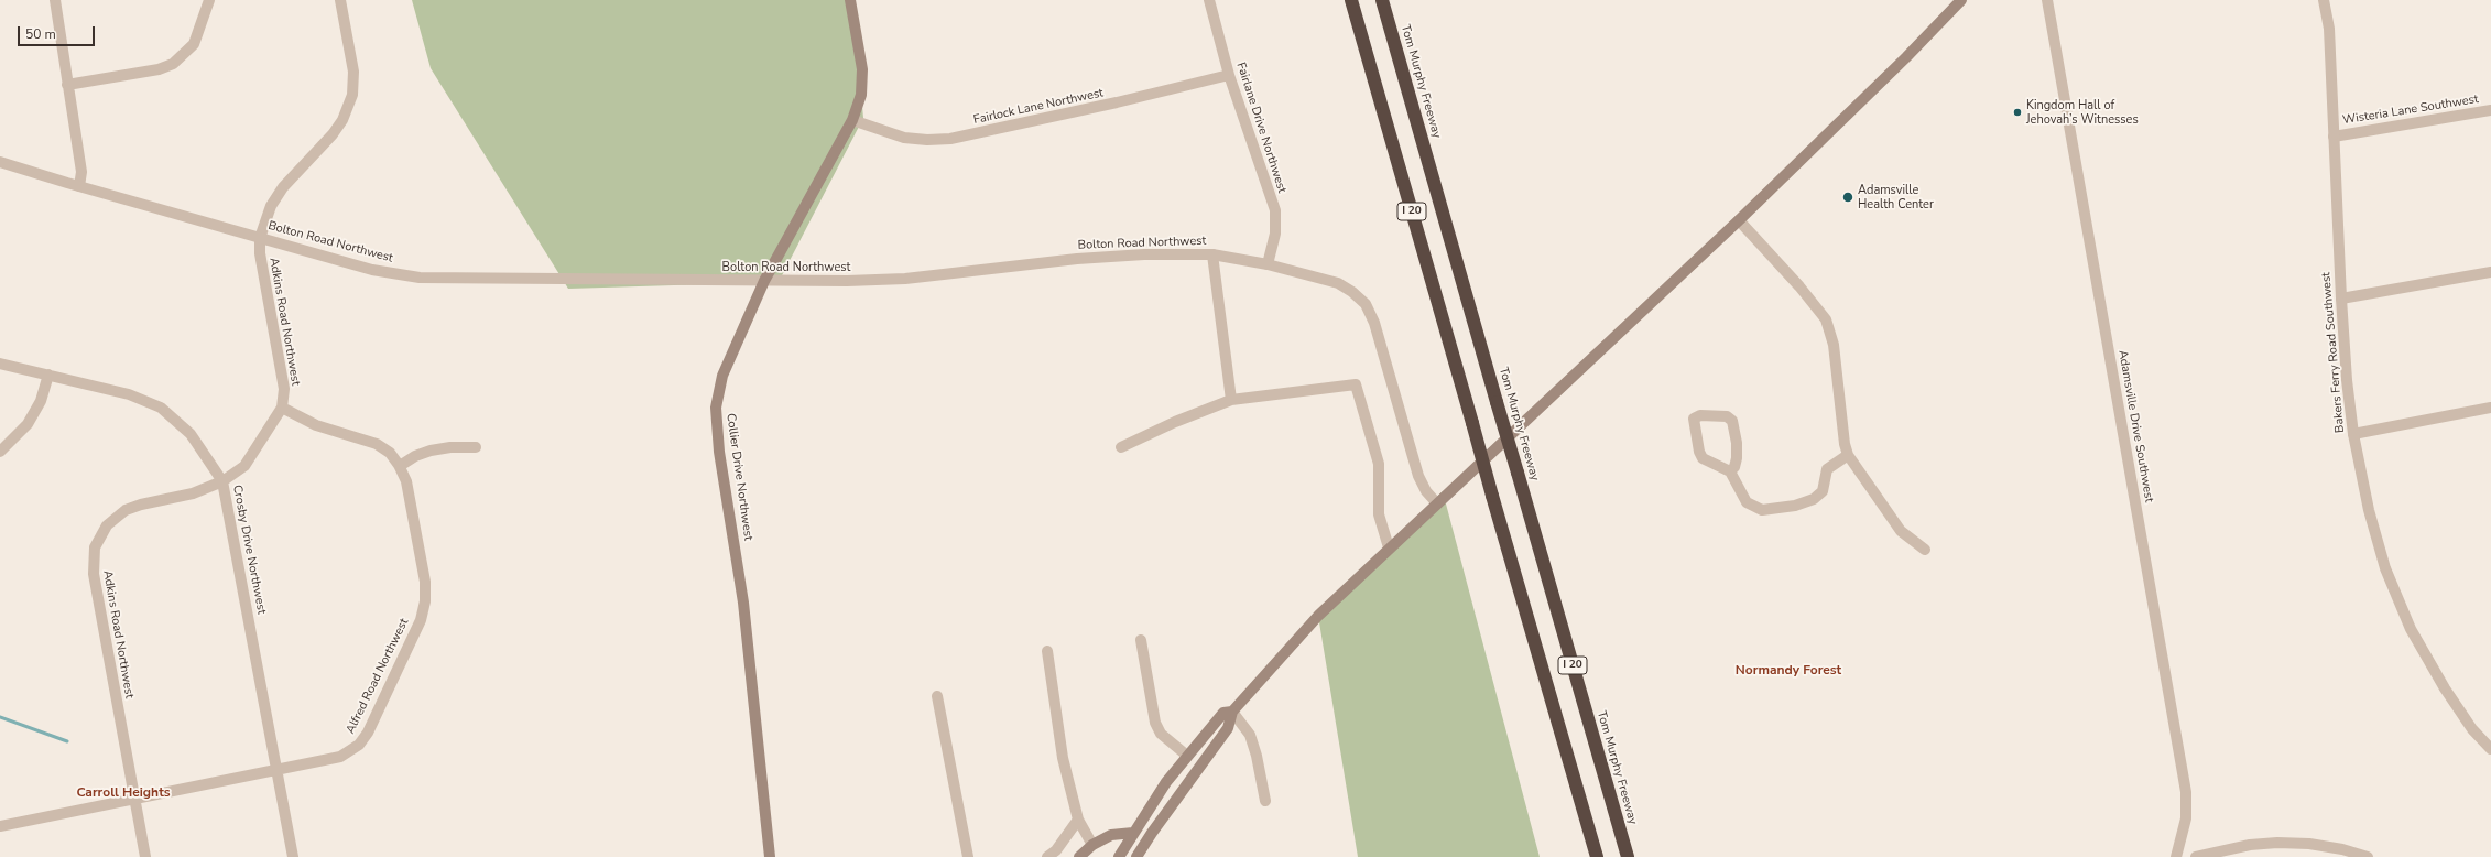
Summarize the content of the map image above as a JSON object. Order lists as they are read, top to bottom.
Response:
{
  "streets": {
    "highway": ["Tom Murphy Freeway", "I 20"],
    "main road": ["Collier Drive Northwest"],
    "street": [
      "Fairlock Lane Northwest",
      "Wisteria Lane Southwest",
      "Fairlane Drive Northwest",
      "Bolton Road Northwest",
      "Adkins Road Northwest",
      "Bakers Ferry Road Southwest",
      "Adamsville Drive Southwest",
      "Crosby Drive Northwest",
      "Alfred Road Northwest"
    ]
  },
  "crossings": [
    ["Fairlock Lane Northwest", "Fairlane Drive Northwest"],
    ["Fairlock Lane Northwest", "Collier Drive Northwest"],
    ["Wisteria Lane Southwest", "Bakers Ferry Road Southwest"],
    ["Fairlane Drive Northwest", "Bolton Road Northwest"],
    ["Bolton Road Northwest", "Adkins Road Northwest"],
    ["Bolton Road Northwest", "Collier Drive Northwest"],
    ["Adkins Road Northwest", "Crosby Drive Northwest"],
    ["Adkins Road Northwest", "Alfred Road Northwest"],
    ["Crosby Drive Northwest", "Alfred Road Northwest"]
  ],
  "districts": ["Normandy Forest", "Carroll Heights"],
  "places": ["Kingdom Hall of Jehovah’s Witnesses", "Adamsville Health Center"],
  "scale_bar": "50 m"
}
